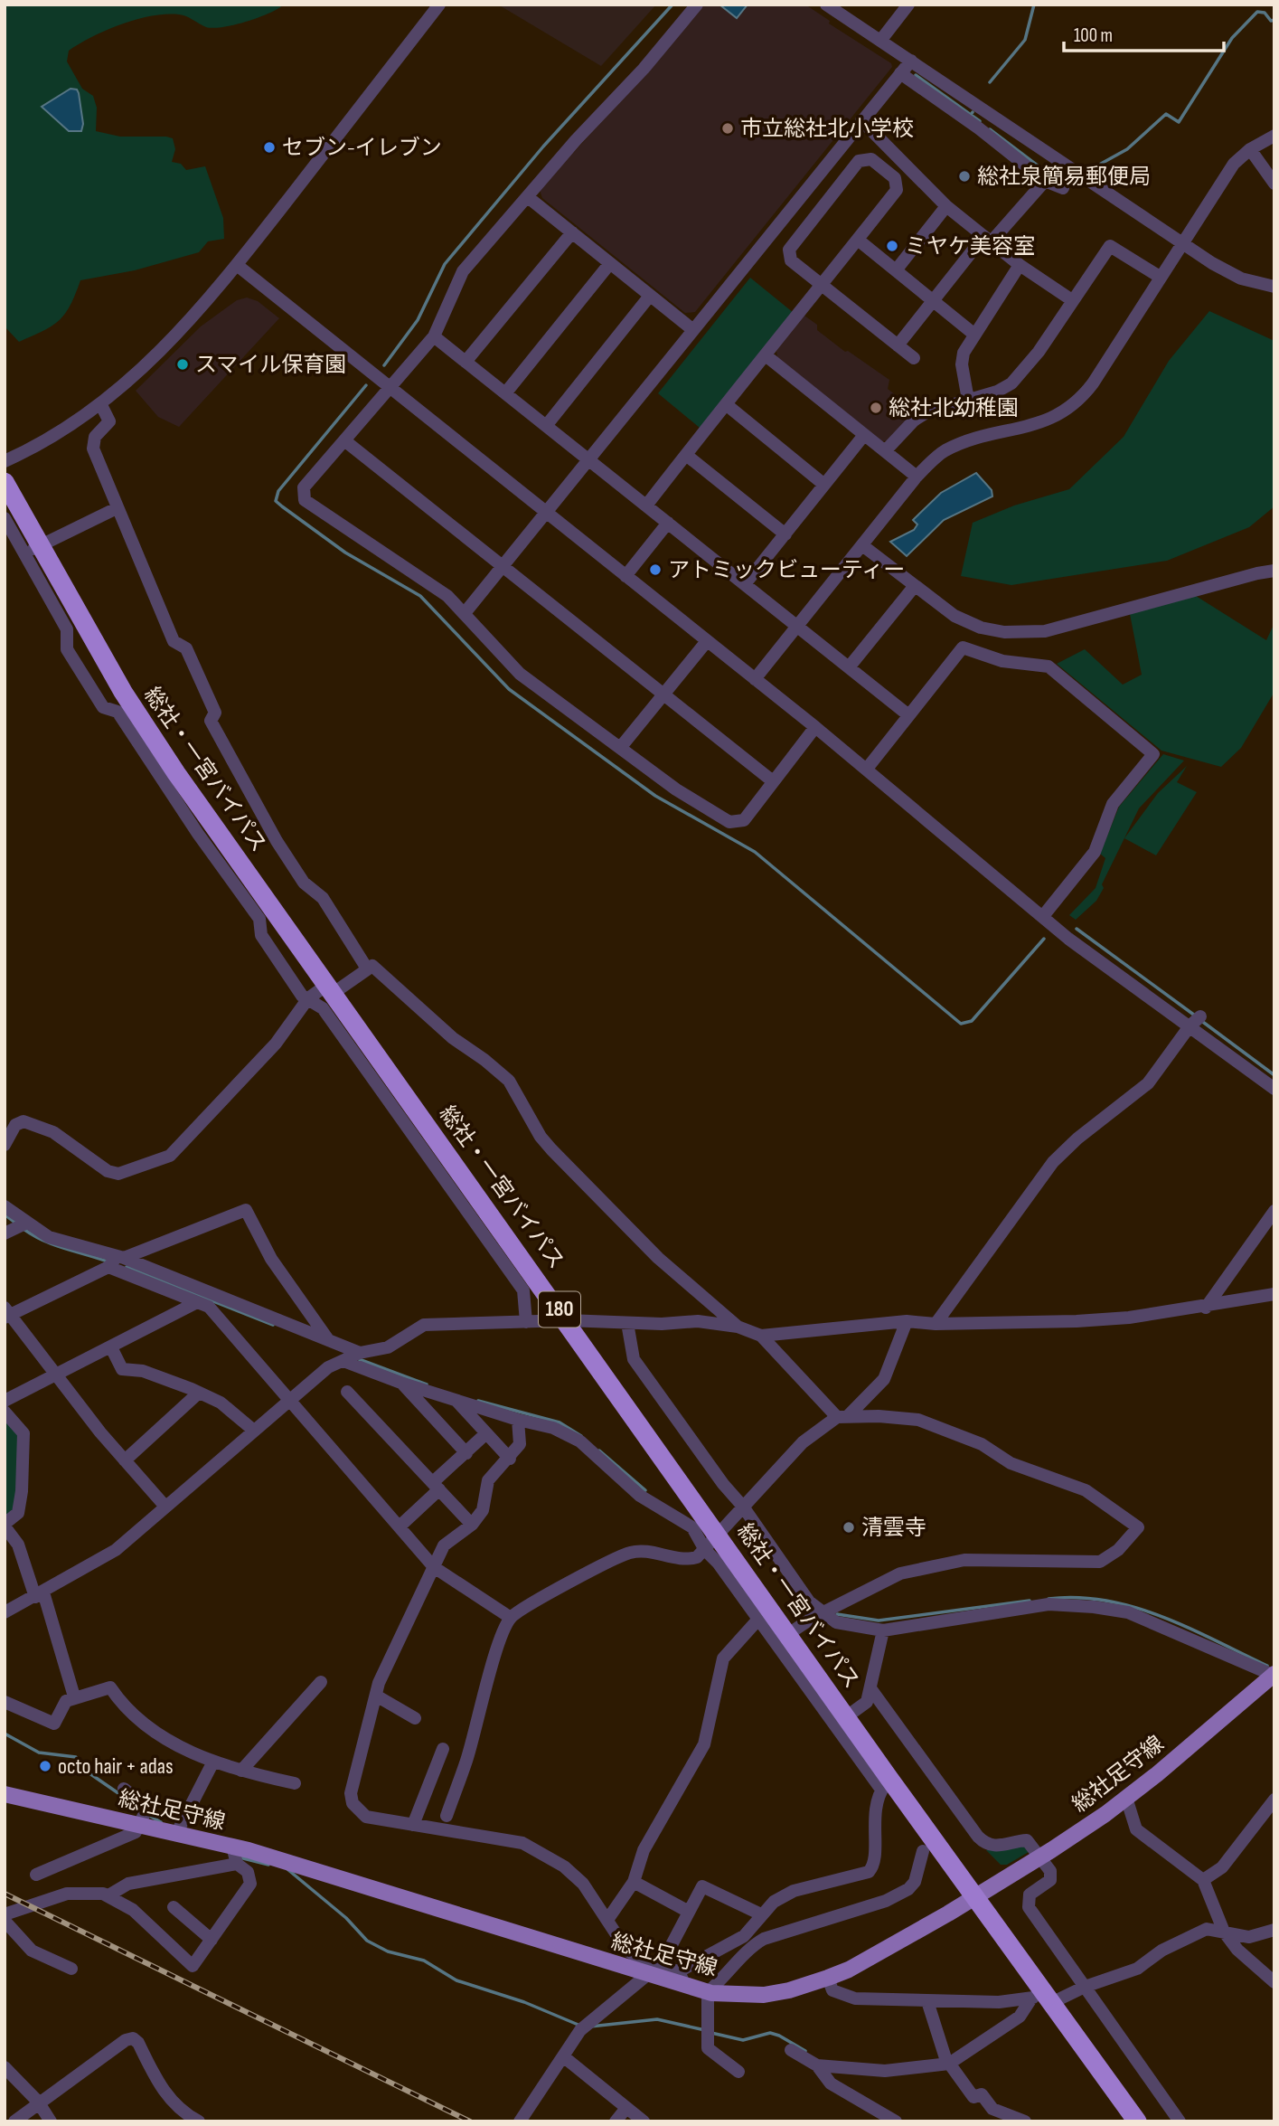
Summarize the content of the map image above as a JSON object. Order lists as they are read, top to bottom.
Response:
{
  "streets": {
    "highway": ["総社・一宮バイパス", "180"],
    "main road": ["総社足守線"]
  },
  "crossings": [
    ["総社・一宮バイパス", "総社足守線"]
  ],
  "places": [
    "市立総社北小学校",
    "セブン-イレブン",
    "総社泉簡易郵便局",
    "ミヤケ美容室",
    "スマイル保育園",
    "総社北幼稚園",
    "アトミックビューティー",
    "清雲寺",
    "octo hair + adas"
  ],
  "scale_bar": "100 m"
}
